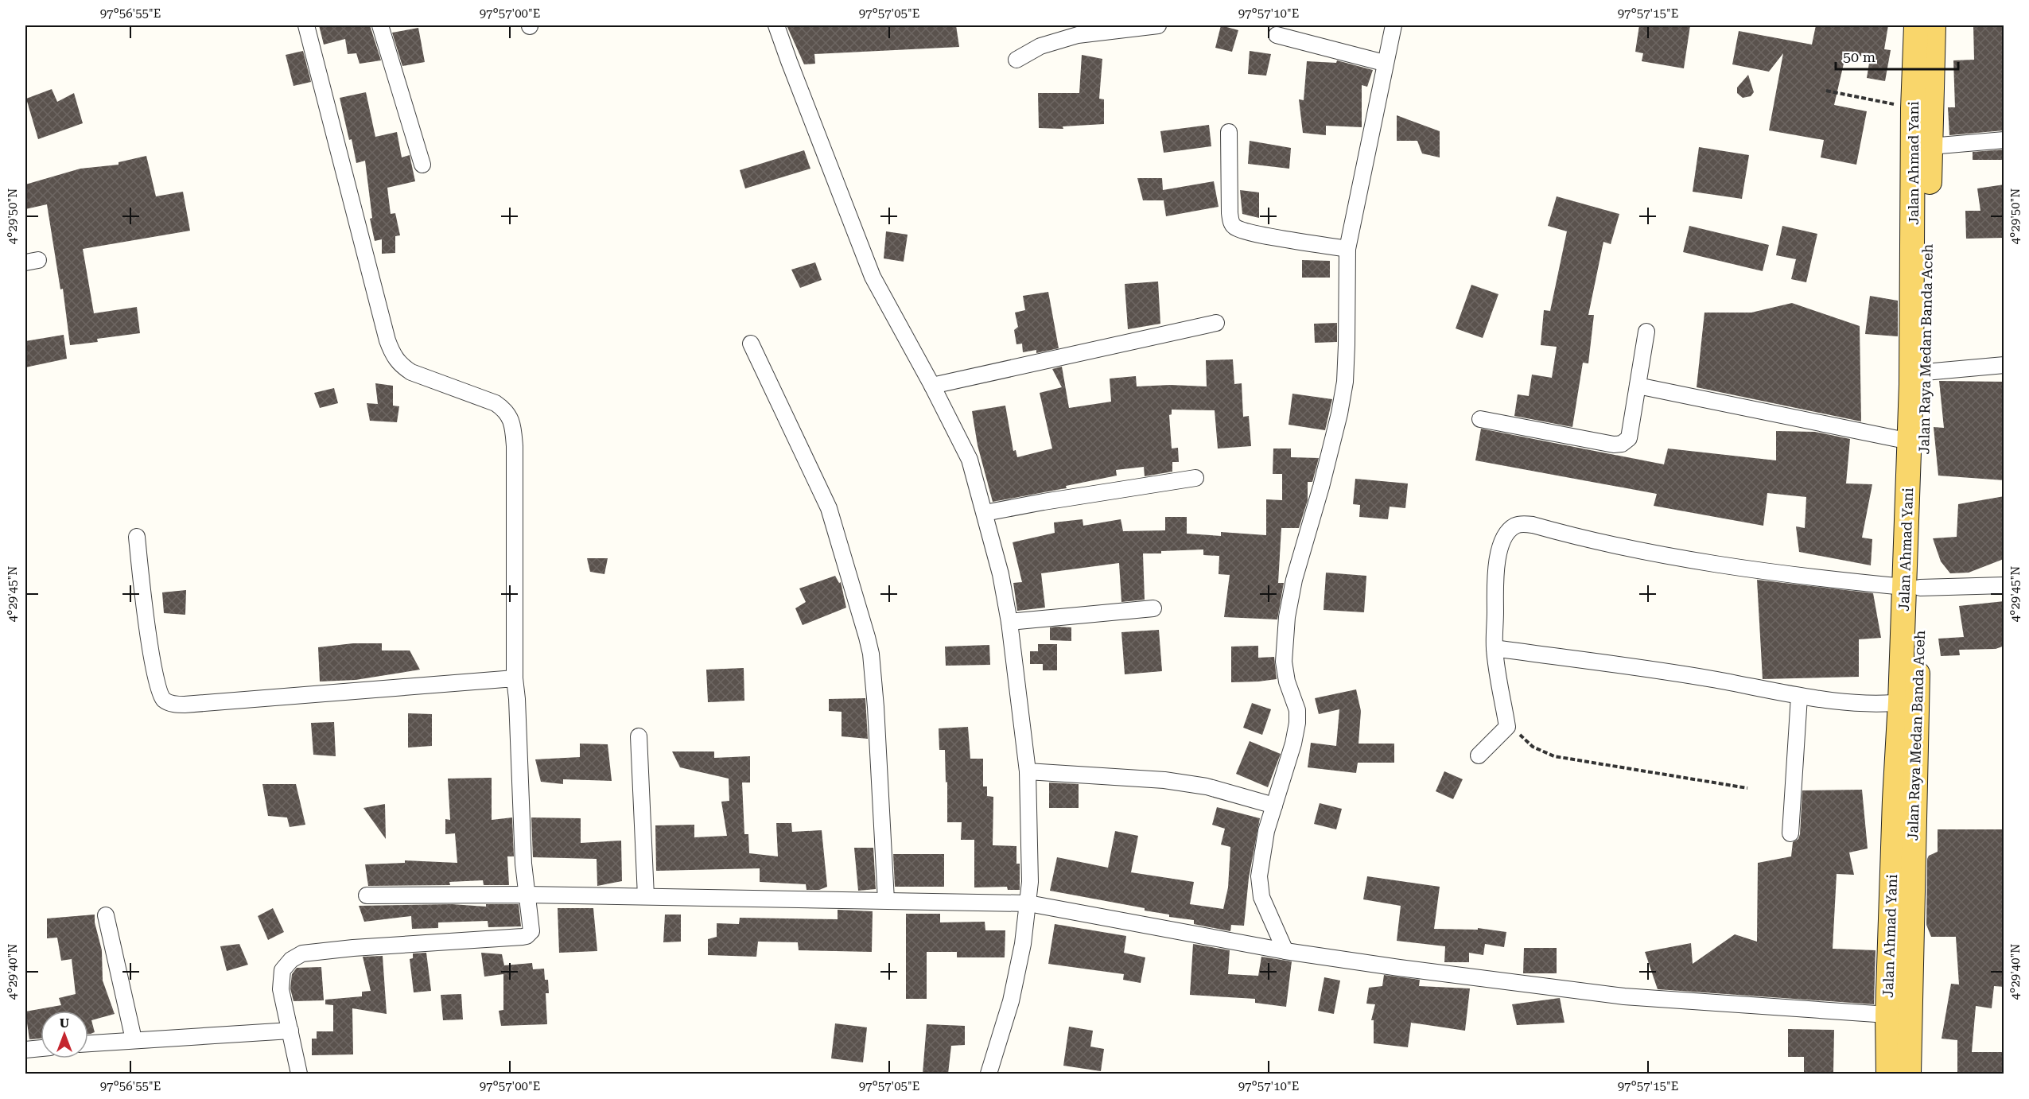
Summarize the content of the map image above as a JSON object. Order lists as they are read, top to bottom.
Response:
{
  "streets": {
    "main road": ["Jalan Ahmad Yani", "Jalan Raya Medan Banda Aceh"]
  },
  "crossings": [
    ["Jalan Ahmad Yani", "Jalan Raya Medan Banda Aceh"]
  ],
  "scale_bar": "50 m",
  "north": "top",
  "coordinates": [
    "97°56'55\"E",
    "97°57'00\"E",
    "97°57'05\"E",
    "97°57'10\"E",
    "97°57'15\"E",
    "4°29'50\"N",
    "4°29'45\"N",
    "4°29'40\"N"
  ]
}
